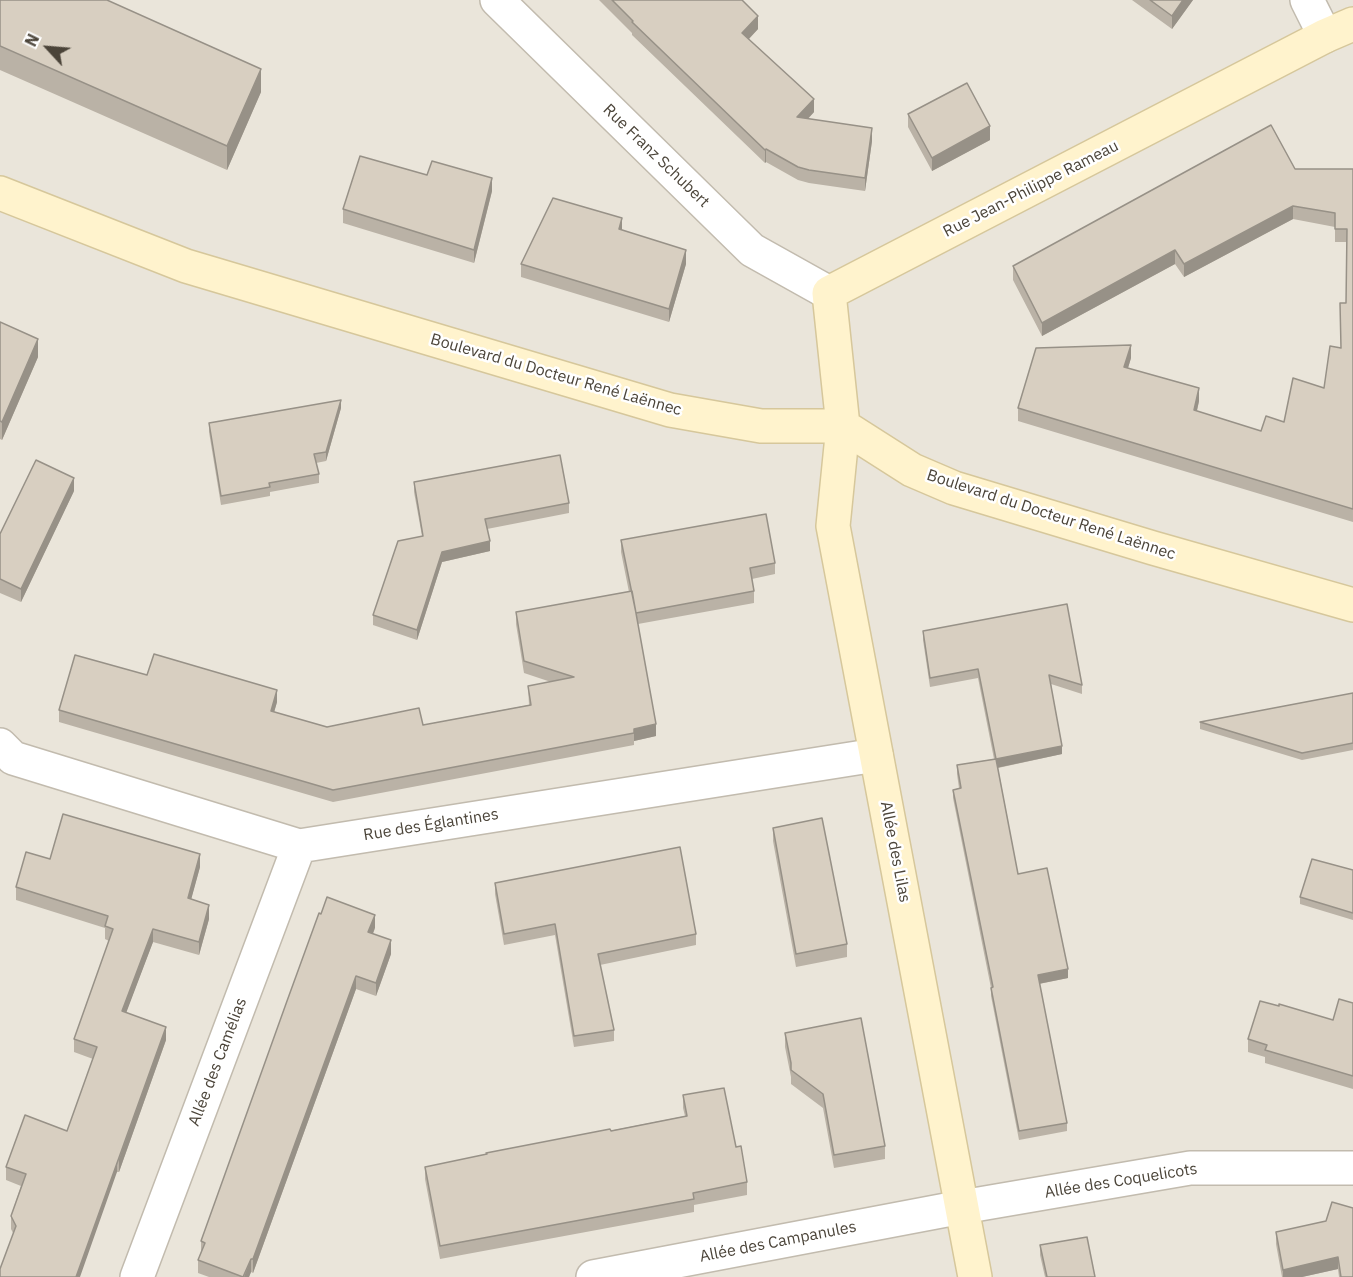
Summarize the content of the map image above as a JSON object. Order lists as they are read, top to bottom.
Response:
{
  "streets": {
    "street": [
      "Rue Franz Schubert",
      "Rue Jean-Philippe Rameau",
      "Boulevard du Docteur René Laënnec",
      "Rue des Églantines",
      "Allée des Lilas",
      "Allée des Camélias",
      "Allée des Coquelicots",
      "Allée des Campanules"
    ]
  },
  "crossings": [
    ["Rue Franz Schubert", "Rue Jean-Philippe Rameau"],
    ["Boulevard du Docteur René Laënnec", "Allée des Lilas"],
    ["Rue des Églantines", "Allée des Lilas"],
    ["Rue des Églantines", "Allée des Camélias"],
    ["Allée des Lilas", "Allée des Coquelicots"],
    ["Allée des Lilas", "Allée des Campanules"],
    ["Allée des Coquelicots", "Allée des Campanules"]
  ],
  "north": "top left"
}
